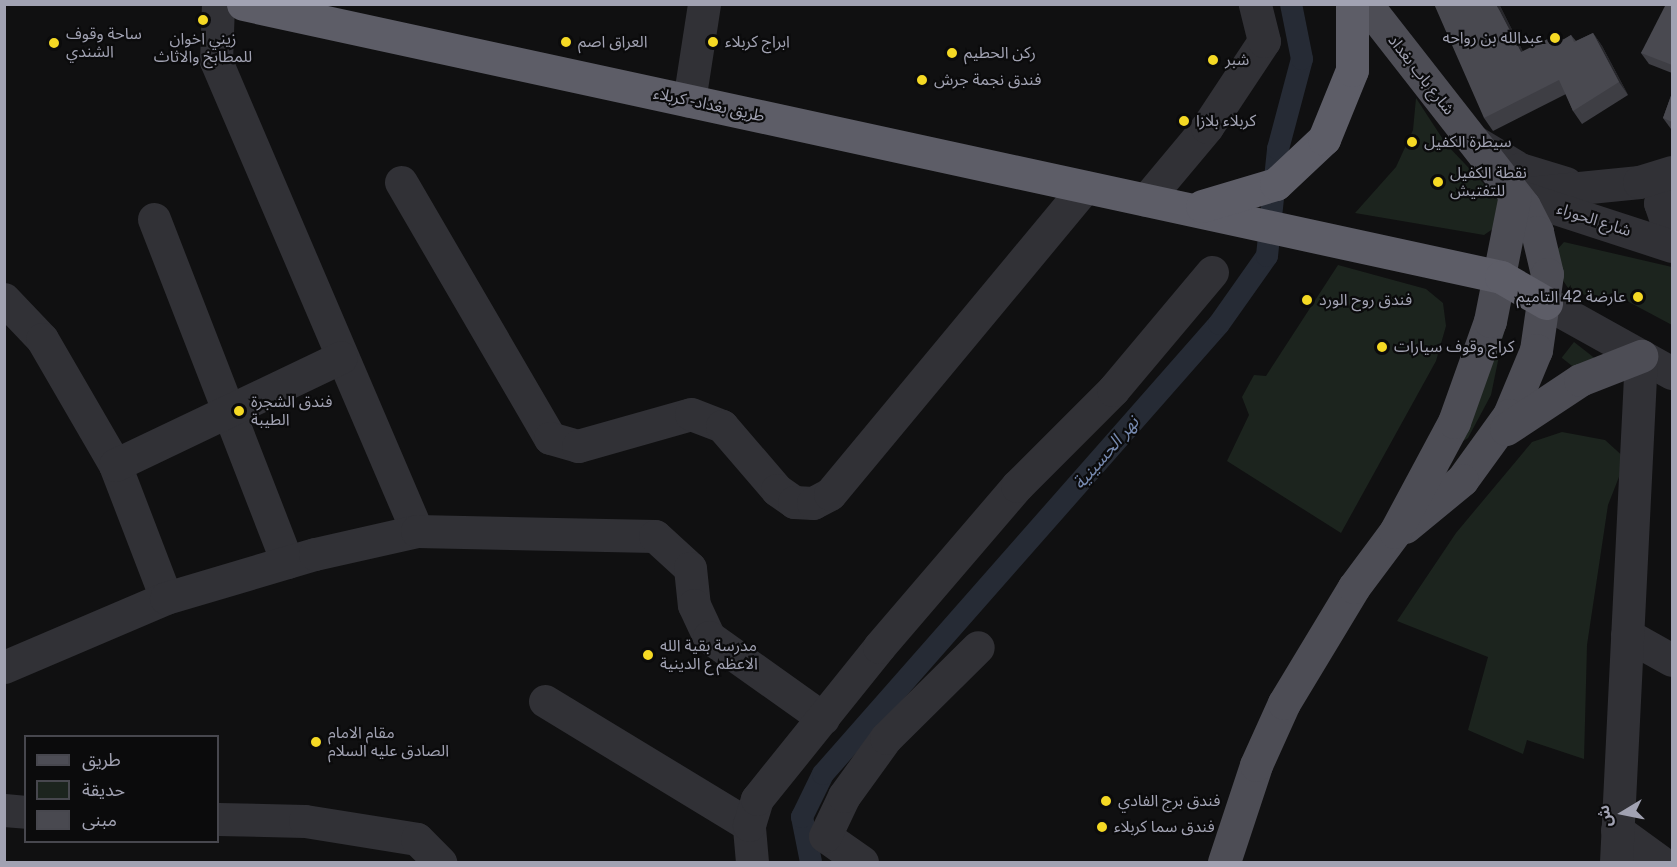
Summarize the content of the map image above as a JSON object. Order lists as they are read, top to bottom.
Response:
{
  "streets": {
    "highway": ["طريق بغداد - كربلاء"],
    "main road": ["شارع باب بغداد"],
    "street": ["شارع الحوراء"]
  },
  "crossings": [
    ["شارع باب بغداد", "طريق بغداد - كربلاء"],
    ["شارع باب بغداد", "شارع الحوراء"]
  ],
  "water": ["نهر الحسينية"],
  "places": [
    "زيني اخوان للمطابخ والاثاث",
    "عبدالله بن رواحه",
    "العراق اصم",
    "ابراج كربلاء",
    "ساحة وقوف الشندي",
    "ركن الحطيم",
    "شبر",
    "فندق نجمة جرش",
    "كربلاء بلازا",
    "سيطرة الكفيل",
    "نقطة الكفيل للتفتيش",
    "عارضة 42 التاميم",
    "فندق روح الورد",
    "كراج وقوف سيارات",
    "فندق الشجرة الطيبة",
    "مدرسة بقية الله الاعظم ع الدينية",
    "مقام الامام الصادق عليه السلام",
    "فندق برج الفادي",
    "فندق سما كربلاء"
  ],
  "legend": ["طريق", "حديقة", "مبنى"],
  "north": "left"
}
